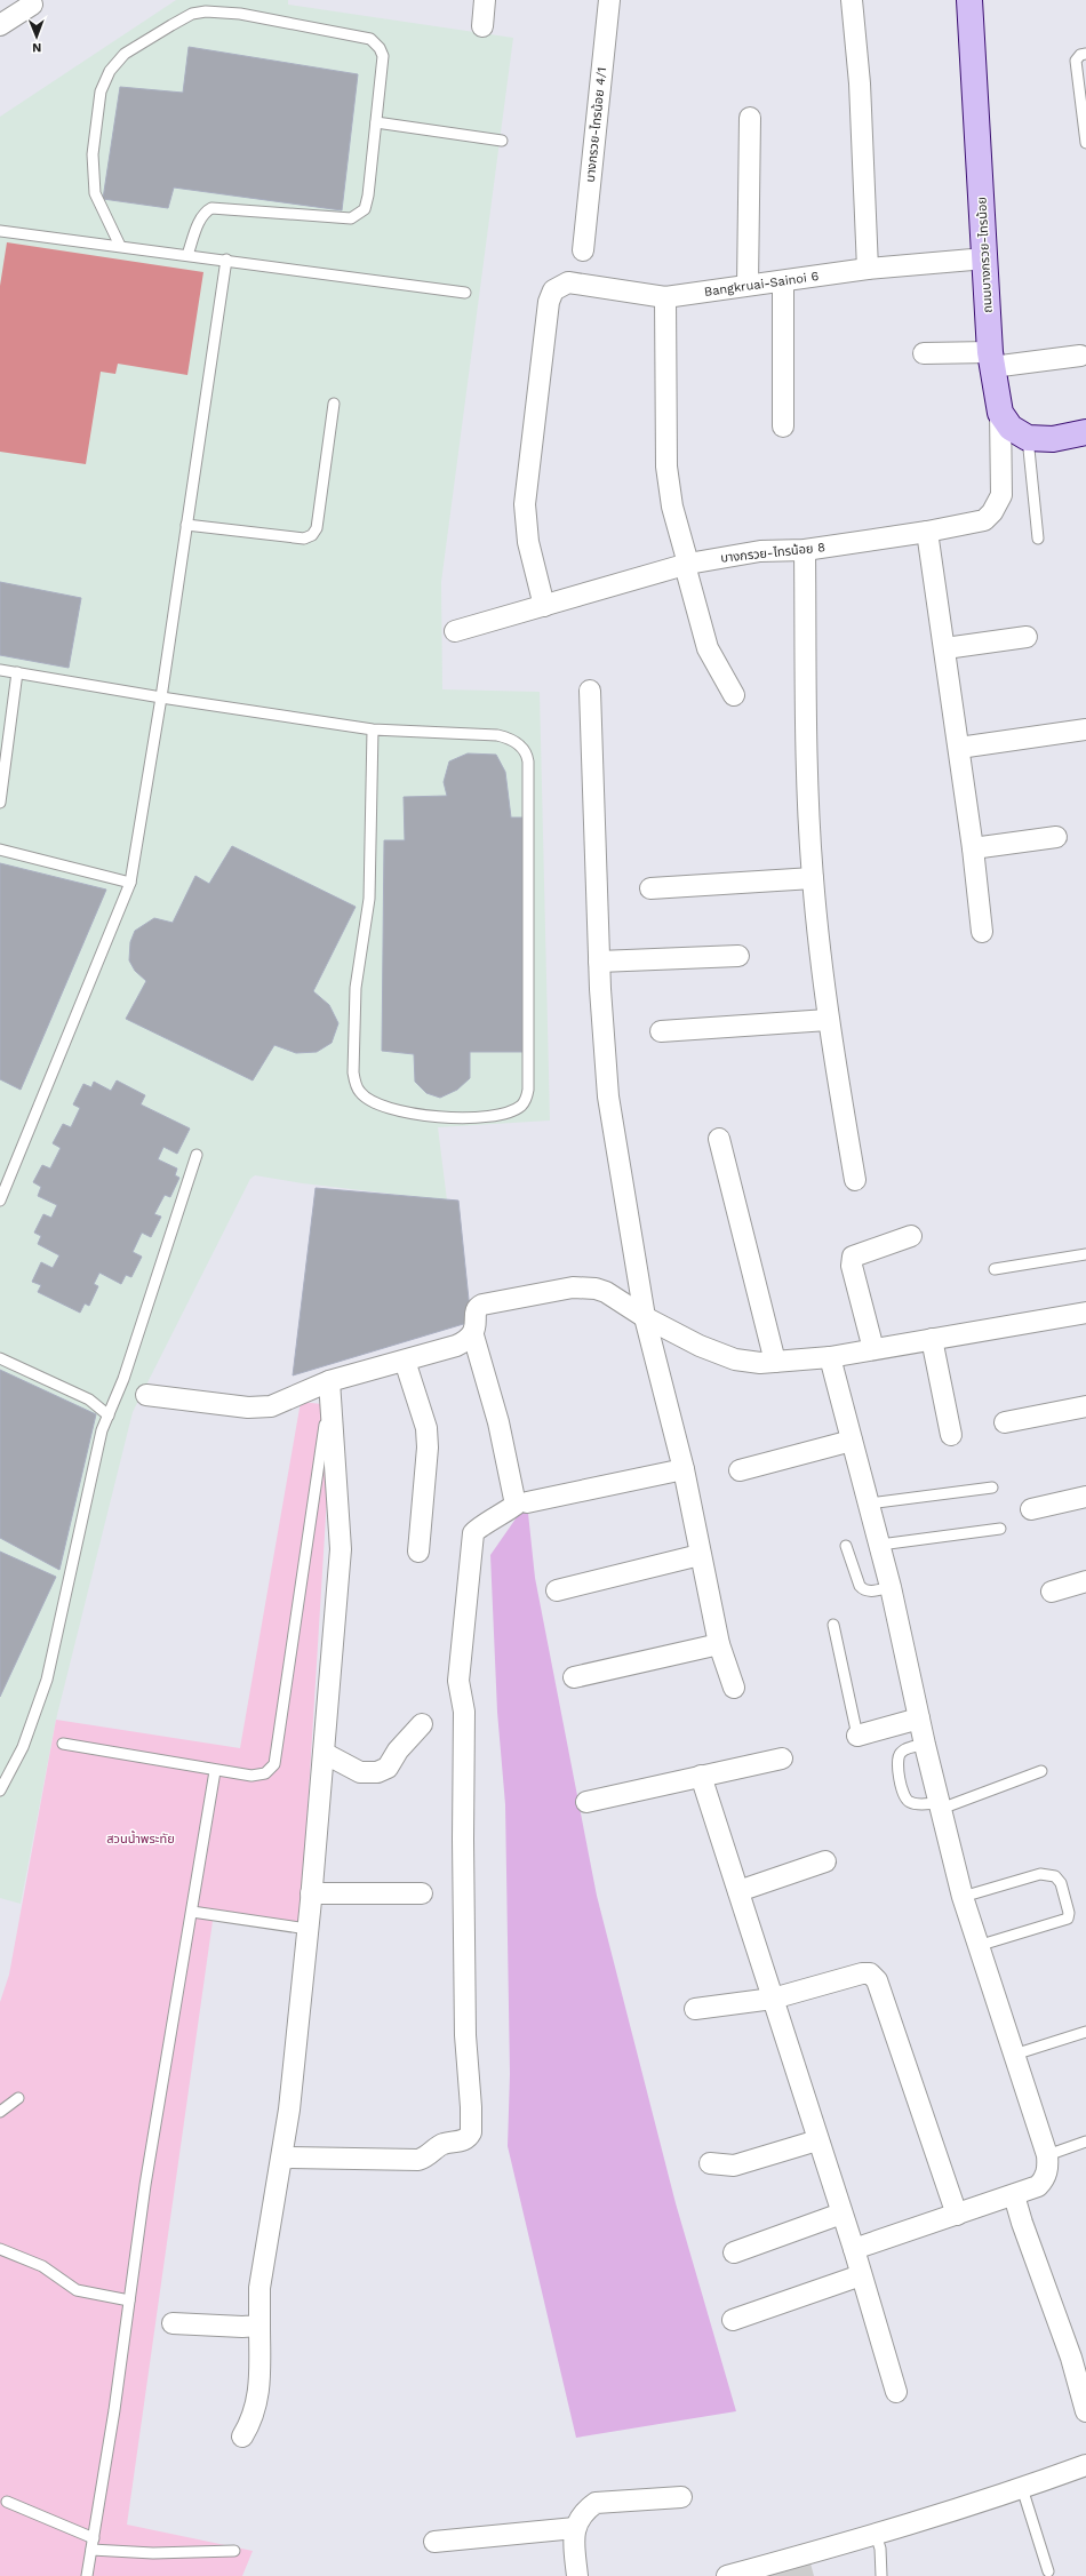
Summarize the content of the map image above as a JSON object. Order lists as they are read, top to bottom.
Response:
{
  "streets": {
    "main road": ["ถนนบางกรวย-ไทรน้อย"],
    "street": ["บางกรวย-ไทรน้อย 4/1", "Bangkruai-Sainoi 6", "บางกรวย-ไทรน้อย 8"]
  },
  "crossings": [
    ["ถนนบางกรวย-ไทรน้อย", "Bangkruai-Sainoi 6"],
    ["ถนนบางกรวย-ไทรน้อย", "บางกรวย-ไทรน้อย 8"],
    ["Bangkruai-Sainoi 6", "บางกรวย-ไทรน้อย 8"]
  ],
  "parks": ["สวนน้ำพระทัย"],
  "north": "bottom"
}
